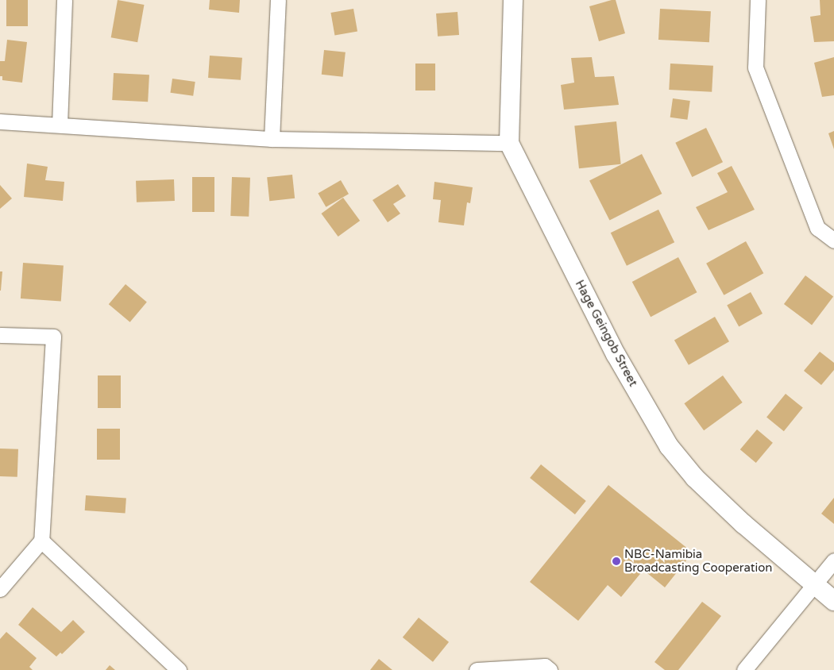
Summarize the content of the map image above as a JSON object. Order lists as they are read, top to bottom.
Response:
{
  "streets": {
    "street": ["Hage Geingob Street"]
  },
  "places": ["NBC-Namibia Broadcasting Cooperation"]
}
